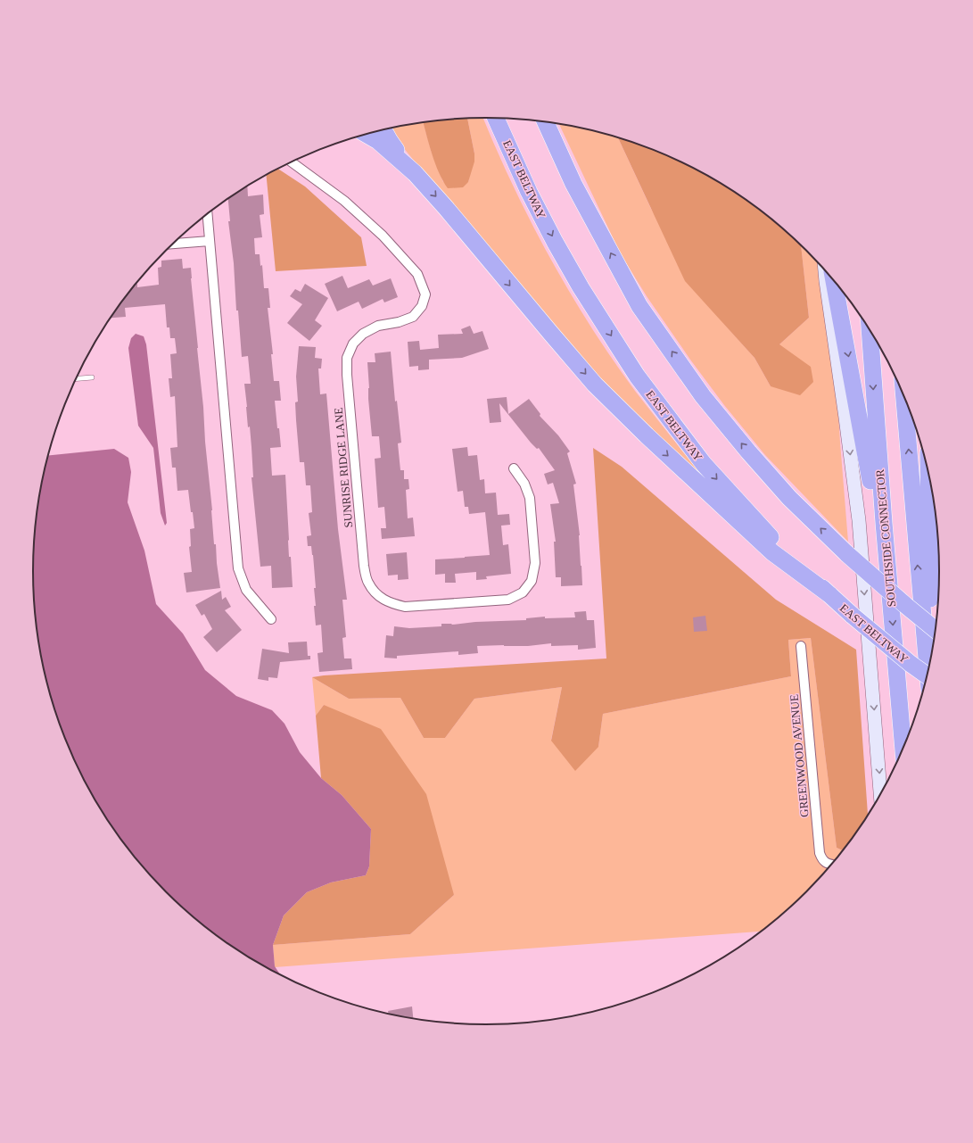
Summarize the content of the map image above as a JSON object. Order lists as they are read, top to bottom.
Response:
{
  "streets": {
    "highway": ["EAST BELTWAY", "SOUTHSIDE CONNECTOR"],
    "street": ["SUNRISE RIDGE LANE", "GREENWOOD AVENUE"]
  }
}
